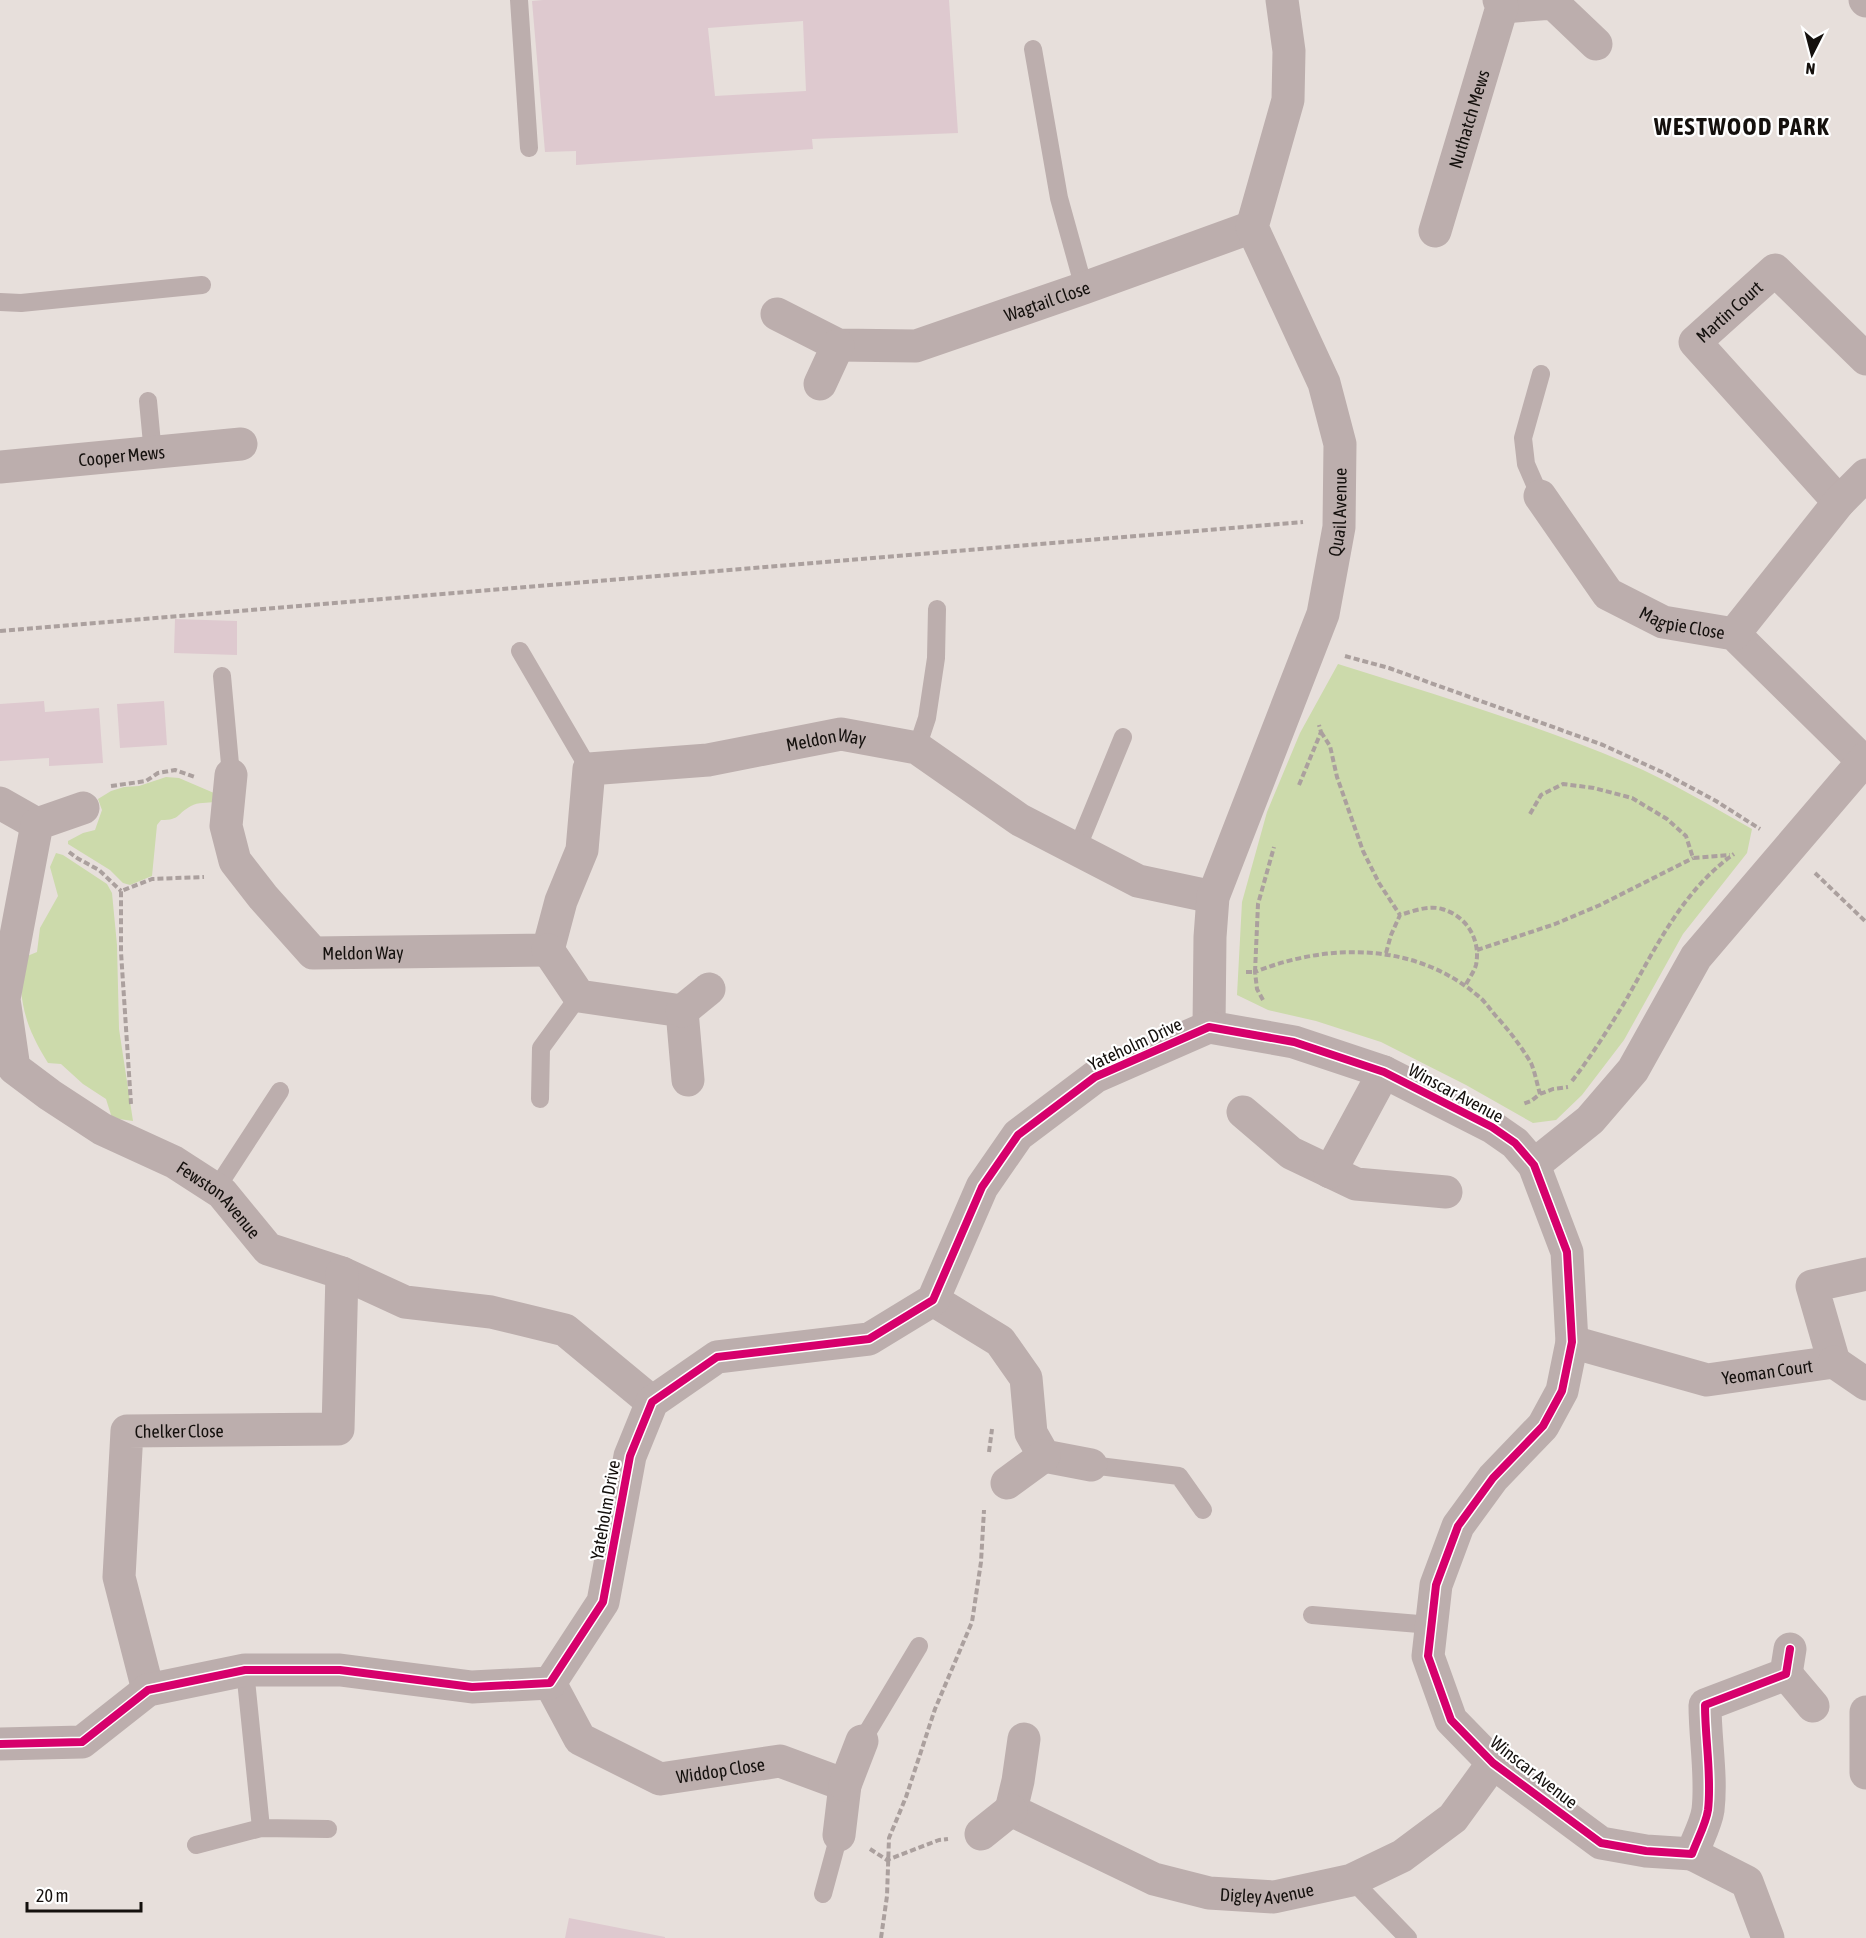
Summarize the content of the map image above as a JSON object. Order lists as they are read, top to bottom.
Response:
{
  "streets": {
    "street": [
      "Nuthatch Mews",
      "Wagtail Close",
      "Martin Court",
      "Cooper Mews",
      "Quail Avenue",
      "Magpie Close",
      "Meldon Way",
      "Yateholm Drive",
      "Winscar Avenue",
      "Fewston Avenue",
      "Yeoman Court",
      "Chelker Close",
      "Widdop Close",
      "Digley Avenue"
    ]
  },
  "crossings": [
    ["Wagtail Close", "Quail Avenue"],
    ["Quail Avenue", "Meldon Way"],
    ["Quail Avenue", "Yateholm Drive"],
    ["Quail Avenue", "Winscar Avenue"],
    ["Yateholm Drive", "Winscar Avenue"],
    ["Yateholm Drive", "Fewston Avenue"],
    ["Yateholm Drive", "Widdop Close"],
    ["Winscar Avenue", "Yeoman Court"],
    ["Winscar Avenue", "Digley Avenue"],
    ["Fewston Avenue", "Chelker Close"]
  ],
  "districts": ["WESTWOOD PARK"],
  "scale_bar": "20 m",
  "north": "bottom"
}
